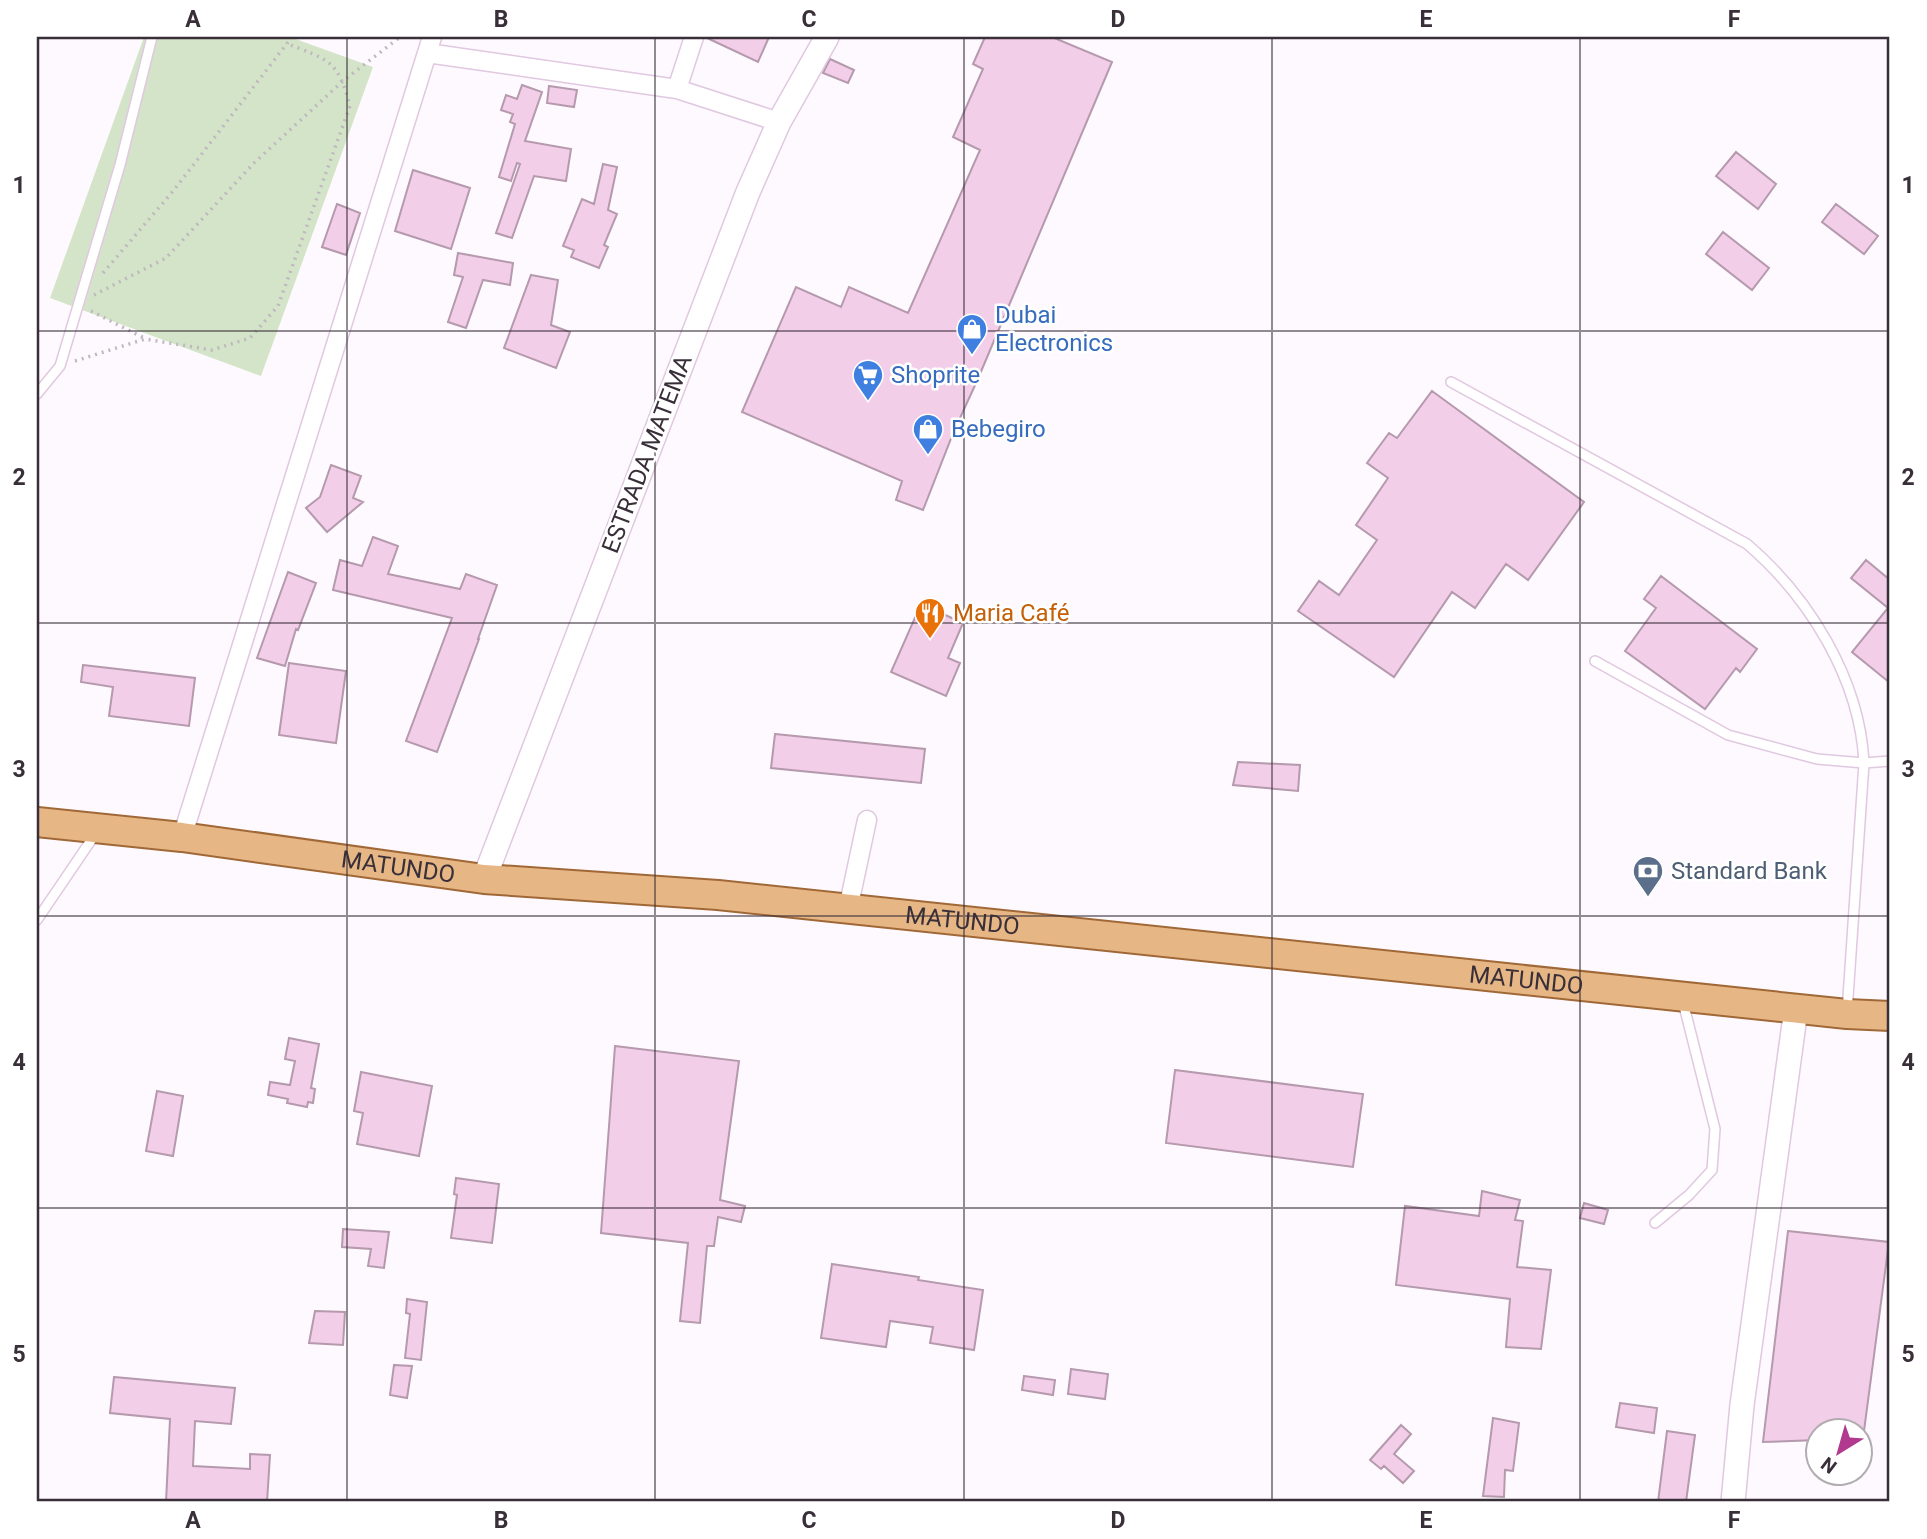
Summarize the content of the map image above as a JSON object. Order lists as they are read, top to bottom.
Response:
{
  "streets": {
    "main road": ["MATUNDO"],
    "street": ["ESTRADA MATEMA"]
  },
  "crossings": [
    ["ESTRADA MATEMA", "MATUNDO"]
  ],
  "places": {
    "shop": ["Dubai Electronics", "Bebegiro"],
    "supermarket": ["Shoprite"],
    "restaurant": ["Maria Café"],
    "bank": ["Standard Bank"]
  },
  "north": "bottom left",
  "grid": {
    "columns": [
      "A",
      "B",
      "C",
      "D",
      "E",
      "F"
    ],
    "rows": [
      "1",
      "2",
      "3",
      "4",
      "5"
    ]
  }
}
